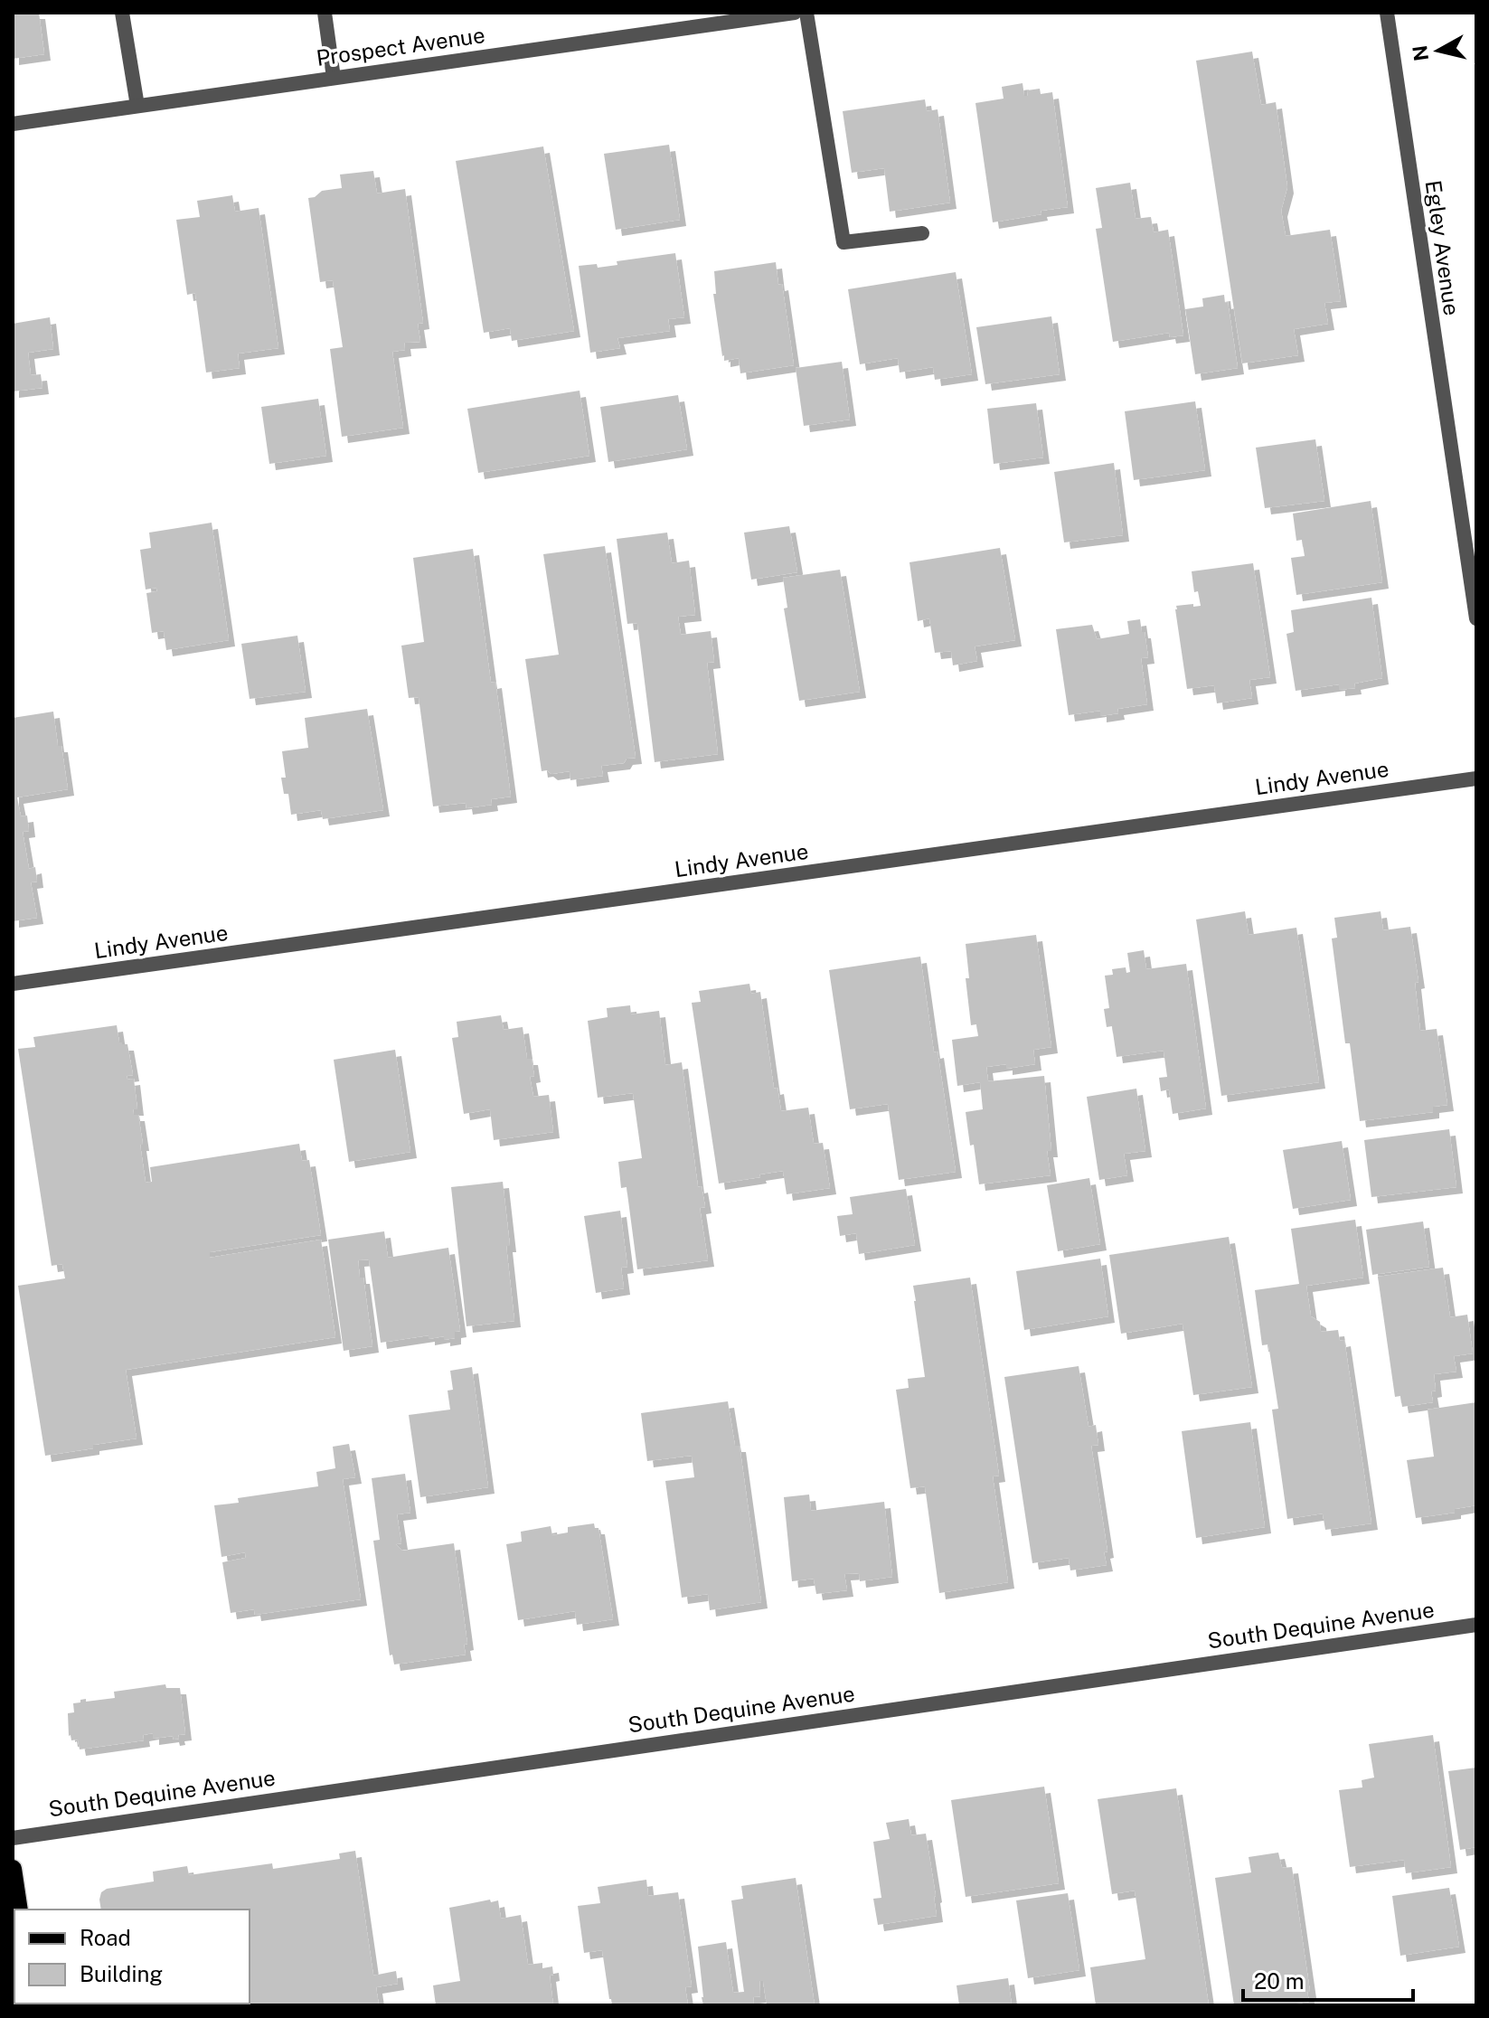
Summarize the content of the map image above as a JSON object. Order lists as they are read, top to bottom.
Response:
{
  "streets": {
    "street": [
      "Prospect Avenue",
      "Egley Avenue",
      "Lindy Avenue",
      "South Dequine Avenue"
    ]
  },
  "legend": ["Road", "Building"],
  "scale_bar": "20 m",
  "north": "left"
}
